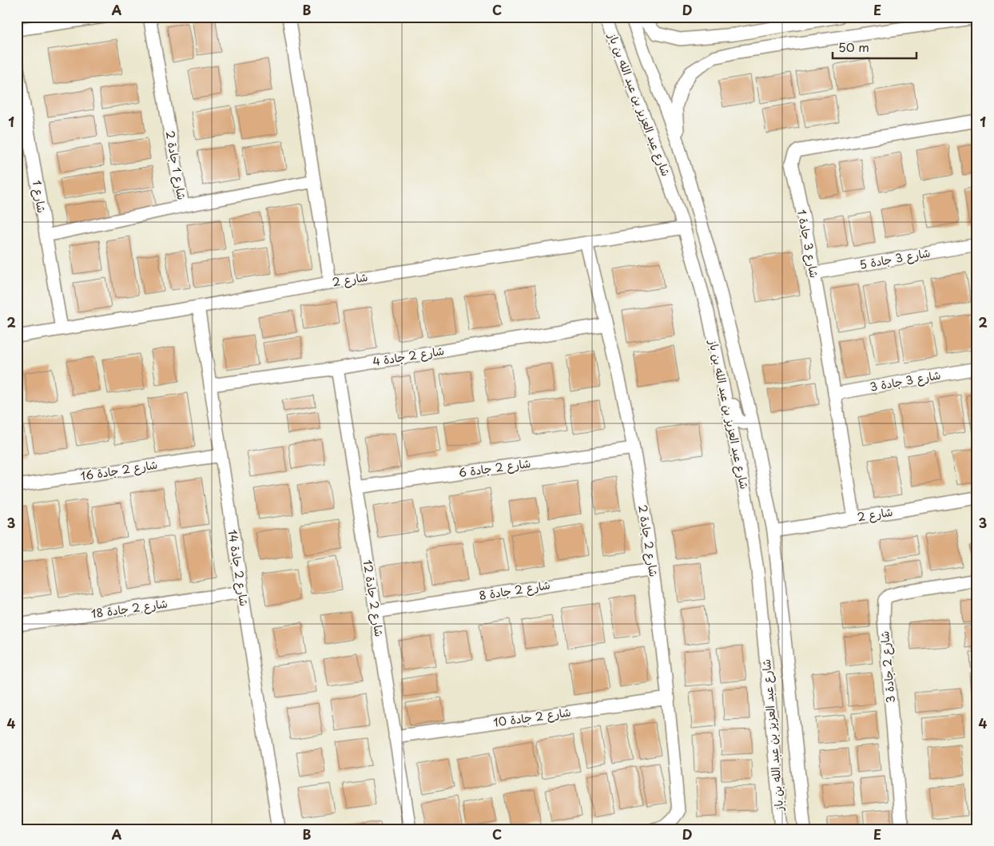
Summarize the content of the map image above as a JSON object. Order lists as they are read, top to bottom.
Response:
{
  "streets": {
    "street": [
      "شارع عبد العزيز بن عبد الله بن باز",
      "شارع 1 جادة 2",
      "شارع 1",
      "شارع 3 جادة 1",
      "شارع 3 جادة 5",
      "شارع 2",
      "شارع 2 جادة 4",
      "شارع 3 جادة 3",
      "شارع 2 جادة 6",
      "شارع 2 جادة 16",
      "شارع 2 جادة 2",
      "شارع 2 جادة 14",
      "شارع 2 جادة 8",
      "شارع 2 جادة 12",
      "شارع 2 جادة 18",
      "شارع 2 جادة 3",
      "شارع 2 جادة 10"
    ]
  },
  "crossings": [
    ["شارع عبد العزيز بن عبد الله بن باز", "شارع 2"],
    ["شارع 1", "شارع 2"],
    ["شارع 3 جادة 1", "شارع 3 جادة 5"],
    ["شارع 3 جادة 1", "شارع 2"],
    ["شارع 3 جادة 1", "شارع 3 جادة 3"],
    ["شارع 2", "شارع 2 جادة 2"],
    ["شارع 2", "شارع 2 جادة 14"],
    ["شارع 2 جادة 4", "شارع 2 جادة 2"],
    ["شارع 2 جادة 4", "شارع 2 جادة 14"],
    ["شارع 2 جادة 4", "شارع 2 جادة 12"],
    ["شارع 2 جادة 6", "شارع 2 جادة 2"],
    ["شارع 2 جادة 6", "شارع 2 جادة 12"],
    ["شارع 2 جادة 16", "شارع 2 جادة 14"],
    ["شارع 2 جادة 2", "شارع 2 جادة 8"],
    ["شارع 2 جادة 2", "شارع 2 جادة 10"],
    ["شارع 2 جادة 14", "شارع 2 جادة 18"],
    ["شارع 2 جادة 8", "شارع 2 جادة 12"],
    ["شارع 2 جادة 12", "شارع 2 جادة 10"]
  ],
  "scale_bar": "50 m",
  "grid": {
    "columns": [
      "A",
      "B",
      "C",
      "D",
      "E"
    ],
    "rows": [
      "1",
      "2",
      "3",
      "4"
    ]
  }
}
